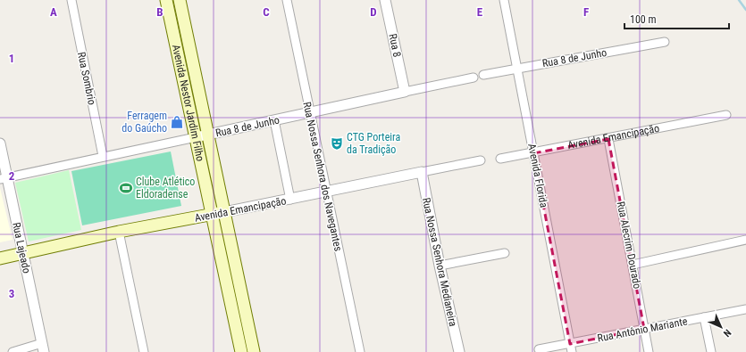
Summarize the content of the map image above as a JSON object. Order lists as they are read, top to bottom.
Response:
{
  "streets": {
    "main road": ["Avenida Nestor Jardim Filho", "Avenida Emancipação"],
    "street": [
      "Rua 8",
      "Rua 8 de Junho",
      "Rua Sombrio",
      "Avenida Florida",
      "Rua Nossa Senhora dos Navegantes",
      "Rua Alecrim Dourado",
      "Rua Lajeado",
      "Rua Nossa Senhora Medianeira",
      "Rua Antônio Mariante"
    ]
  },
  "crossings": [
    ["Rua 8", "Rua 8 de Junho"],
    ["Rua 8 de Junho", "Rua Sombrio"],
    ["Rua 8 de Junho", "Avenida Nestor Jardim Filho"],
    ["Rua 8 de Junho", "Avenida Florida"],
    ["Rua 8 de Junho", "Rua Nossa Senhora dos Navegantes"],
    ["Rua 8 de Junho", "Rua Lajeado"],
    ["Avenida Nestor Jardim Filho", "Avenida Emancipação"],
    ["Avenida Emancipação", "Avenida Florida"],
    ["Avenida Emancipação", "Rua Nossa Senhora dos Navegantes"],
    ["Avenida Emancipação", "Rua Alecrim Dourado"],
    ["Avenida Emancipação", "Rua Lajeado"],
    ["Avenida Emancipação", "Rua Nossa Senhora Medianeira"],
    ["Avenida Florida", "Rua Antônio Mariante"],
    ["Rua Alecrim Dourado", "Rua Antônio Mariante"]
  ],
  "places": {
    "shop": ["Ferragem do Gaúcho"],
    "theatre": ["CTG Porteira da Tradição"],
    "sports": ["Clube Atlético Eldoradense"]
  },
  "scale_bar": "100 m",
  "north": "bottom right",
  "grid": {
    "columns": [
      "A",
      "B",
      "C",
      "D",
      "E",
      "F"
    ],
    "rows": ["1", "2", "3"]
  }
}
